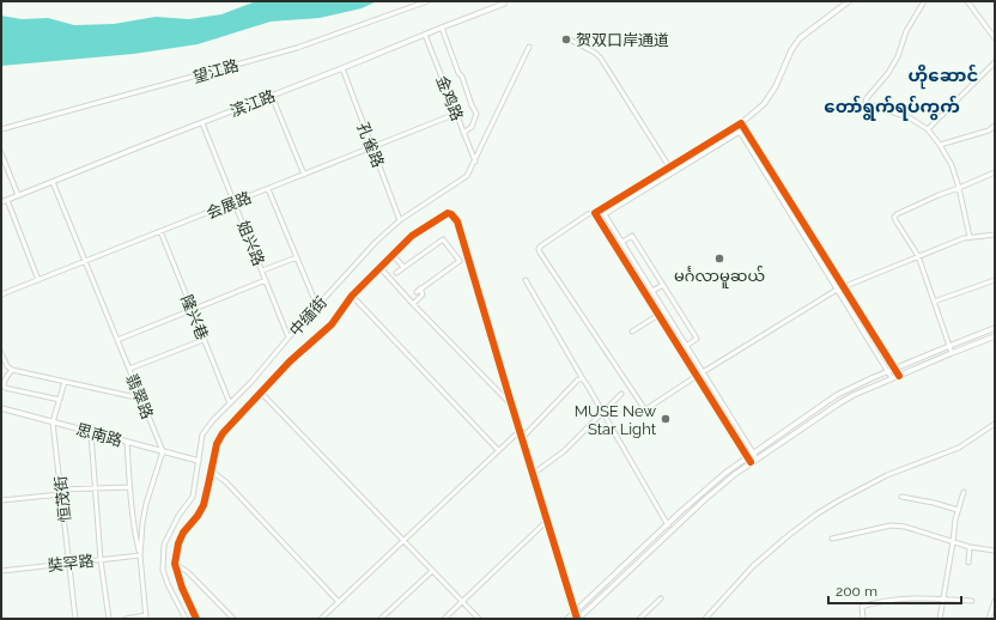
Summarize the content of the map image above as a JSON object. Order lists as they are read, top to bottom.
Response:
{
  "streets": {
    "street": [
      "望江路",
      "金鸡路",
      "滨江路",
      "孔雀路",
      "会展路",
      "姐兴路",
      "中缅街",
      "隆兴巷",
      "翡翠路",
      "思南路",
      "恒茂街",
      "奘罕路"
    ]
  },
  "crossings": [
    ["金鸡路", "滨江路"],
    ["金鸡路", "会展路"],
    ["金鸡路", "中缅街"],
    ["滨江路", "孔雀路"],
    ["滨江路", "姐兴路"],
    ["滨江路", "翡翠路"],
    ["孔雀路", "会展路"],
    ["孔雀路", "中缅街"],
    ["会展路", "姐兴路"],
    ["会展路", "隆兴巷"],
    ["会展路", "翡翠路"],
    ["姐兴路", "中缅街"],
    ["中缅街", "隆兴巷"],
    ["中缅街", "思南路"],
    ["翡翠路", "思南路"],
    ["思南路", "恒茂街"],
    ["恒茂街", "奘罕路"]
  ],
  "districts": ["ဟိုဆောင်", "တော်ရွက်ရပ်ကွက်"],
  "places": ["贺双口岸通道", "မင်္ဂလာမူဆယ်", "MUSE New Star Light"],
  "scale_bar": "200 m"
}
